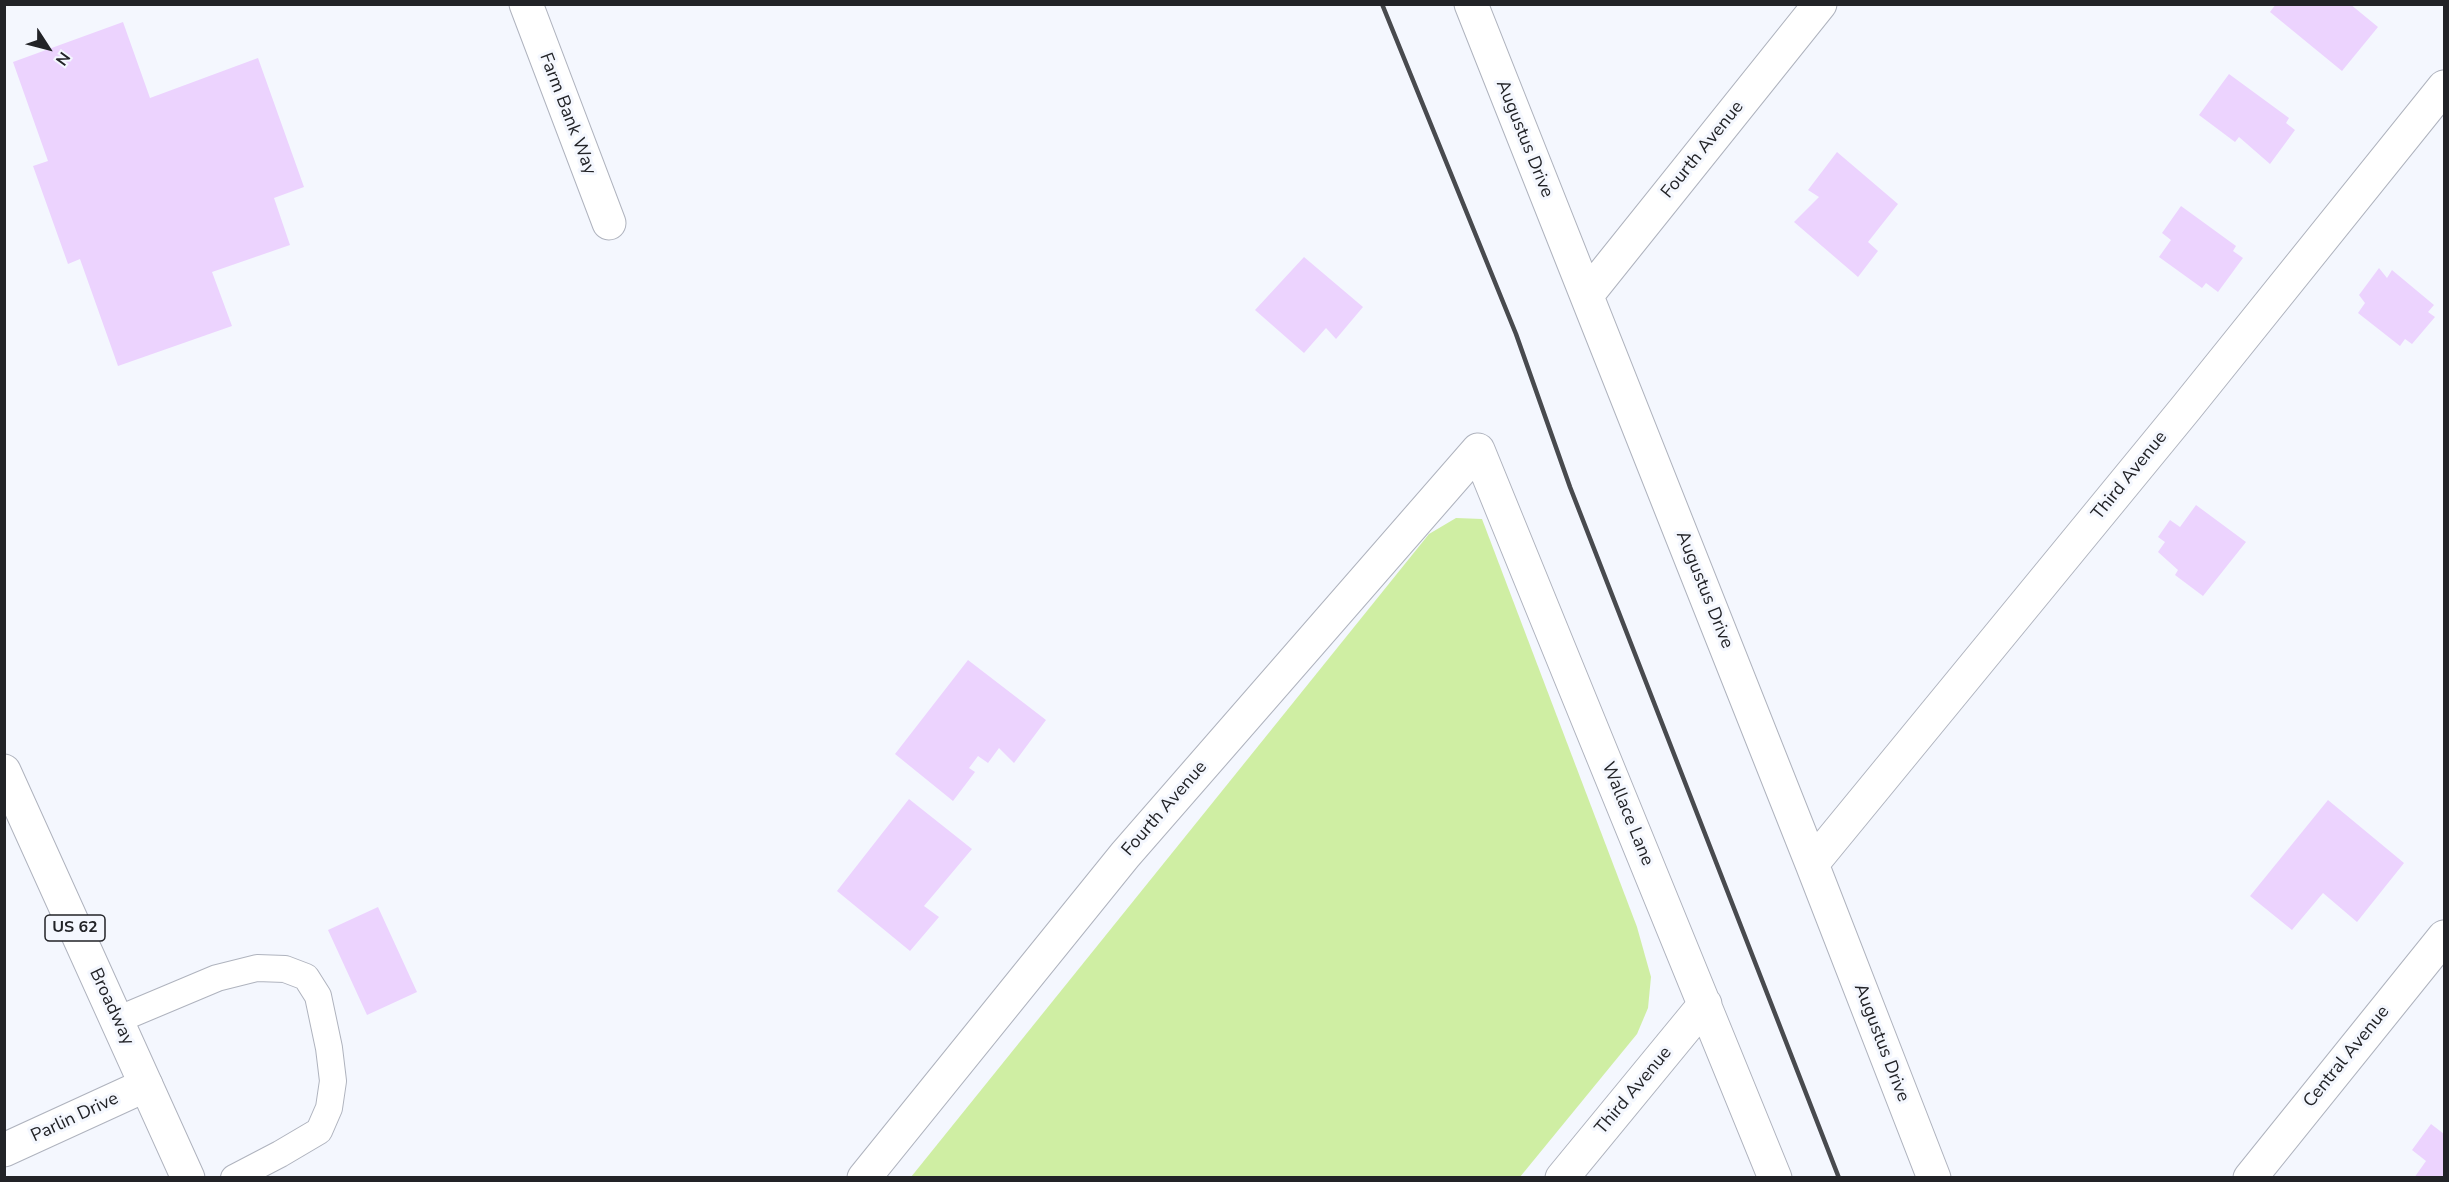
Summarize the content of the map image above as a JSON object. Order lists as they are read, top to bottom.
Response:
{
  "streets": {
    "street": [
      "Farm Bank Way",
      "Augustus Drive",
      "Fourth Avenue",
      "Third Avenue",
      "Wallace Lane",
      "US 62",
      "Broadway",
      "Central Avenue",
      "Parlin Drive"
    ]
  },
  "crossings": [
    ["Augustus Drive", "Fourth Avenue"],
    ["Augustus Drive", "Third Avenue"],
    ["Fourth Avenue", "Wallace Lane"],
    ["Third Avenue", "Wallace Lane"],
    ["Broadway", "Parlin Drive"]
  ],
  "north": "bottom right"
}
